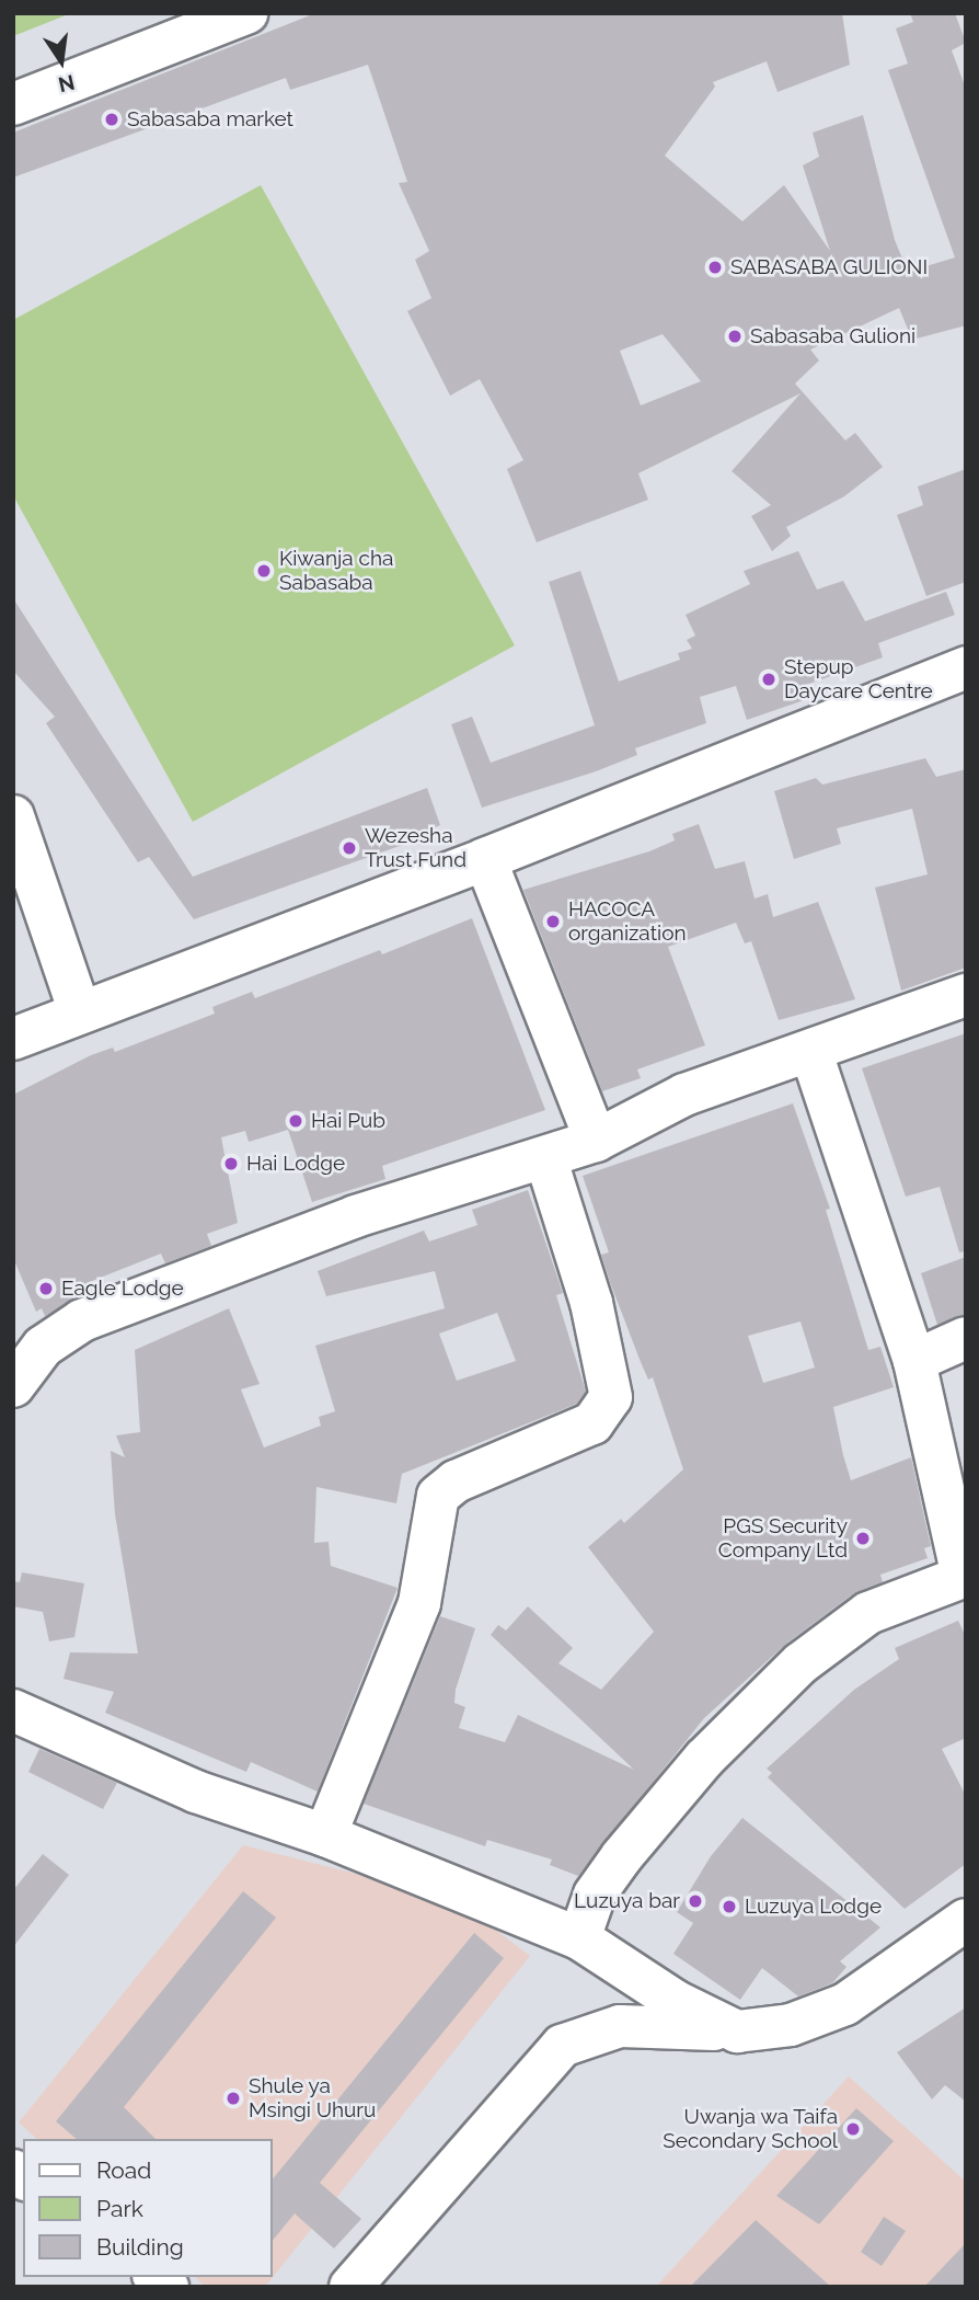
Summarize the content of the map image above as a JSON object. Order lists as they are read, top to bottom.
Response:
{
  "places": [
    "Sabasaba market",
    "SABASABA GULIONI",
    "Sabasaba Gulioni",
    "Kiwanja cha Sabasaba",
    "Stepup Daycare Centre",
    "Wezesha Trust Fund",
    "HACOCA organization",
    "Hai Pub",
    "Hai Lodge",
    "Eagle Lodge",
    "PGS Security Company Ltd",
    "Luzuya bar",
    "Luzuya Lodge",
    "Shule ya Msingi Uhuru",
    "Uwanja wa Taifa Secondary School"
  ],
  "legend": ["Road", "Park", "Building"],
  "north": "bottom"
}
